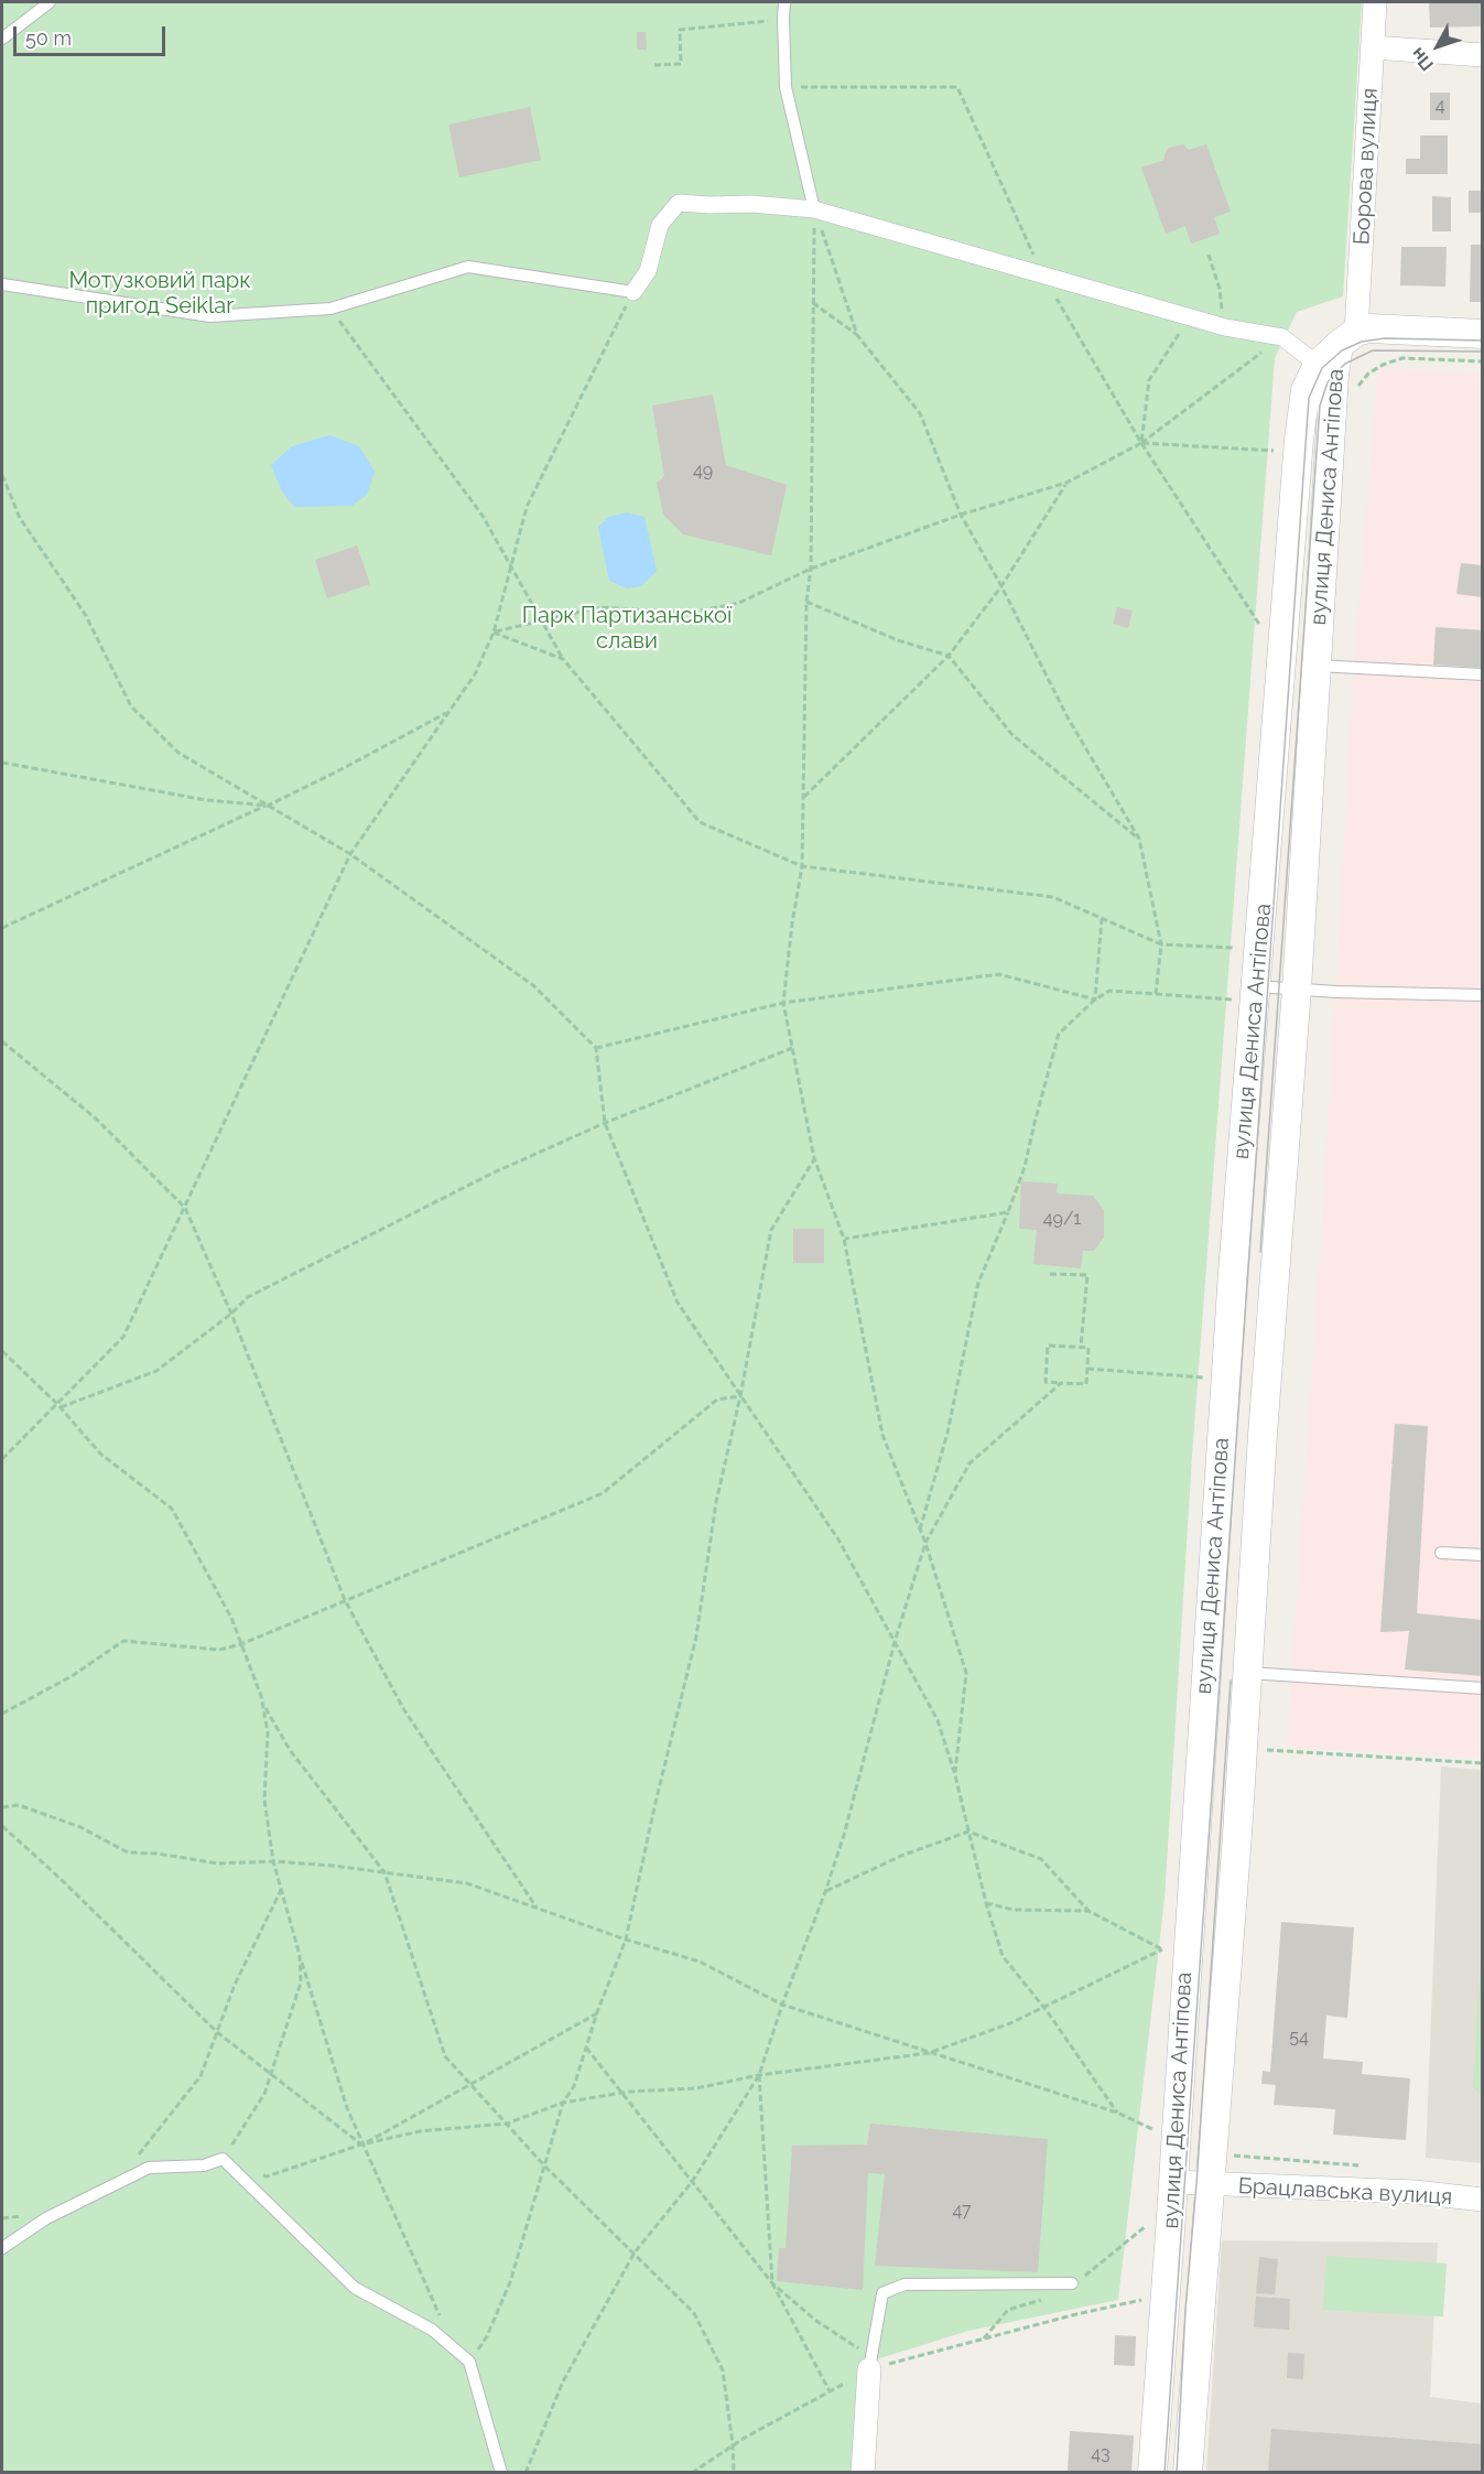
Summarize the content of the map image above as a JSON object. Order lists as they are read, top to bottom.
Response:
{
  "streets": {
    "street": ["Борова вулиця", "вулиця Дениса Антіпова", "Брацлавська вулиця"]
  },
  "crossings": [
    ["Борова вулиця", "вулиця Дениса Антіпова"],
    ["вулиця Дениса Антіпова", "Брацлавська вулиця"]
  ],
  "parks": ["Мотузковий парк пригод Seiklar", "Парк Партизанської слави"],
  "house_numbers": [
    "4",
    "49",
    "49/1",
    "54",
    "47",
    "43"
  ],
  "scale_bar": "50 m",
  "north": "bottom left"
}
